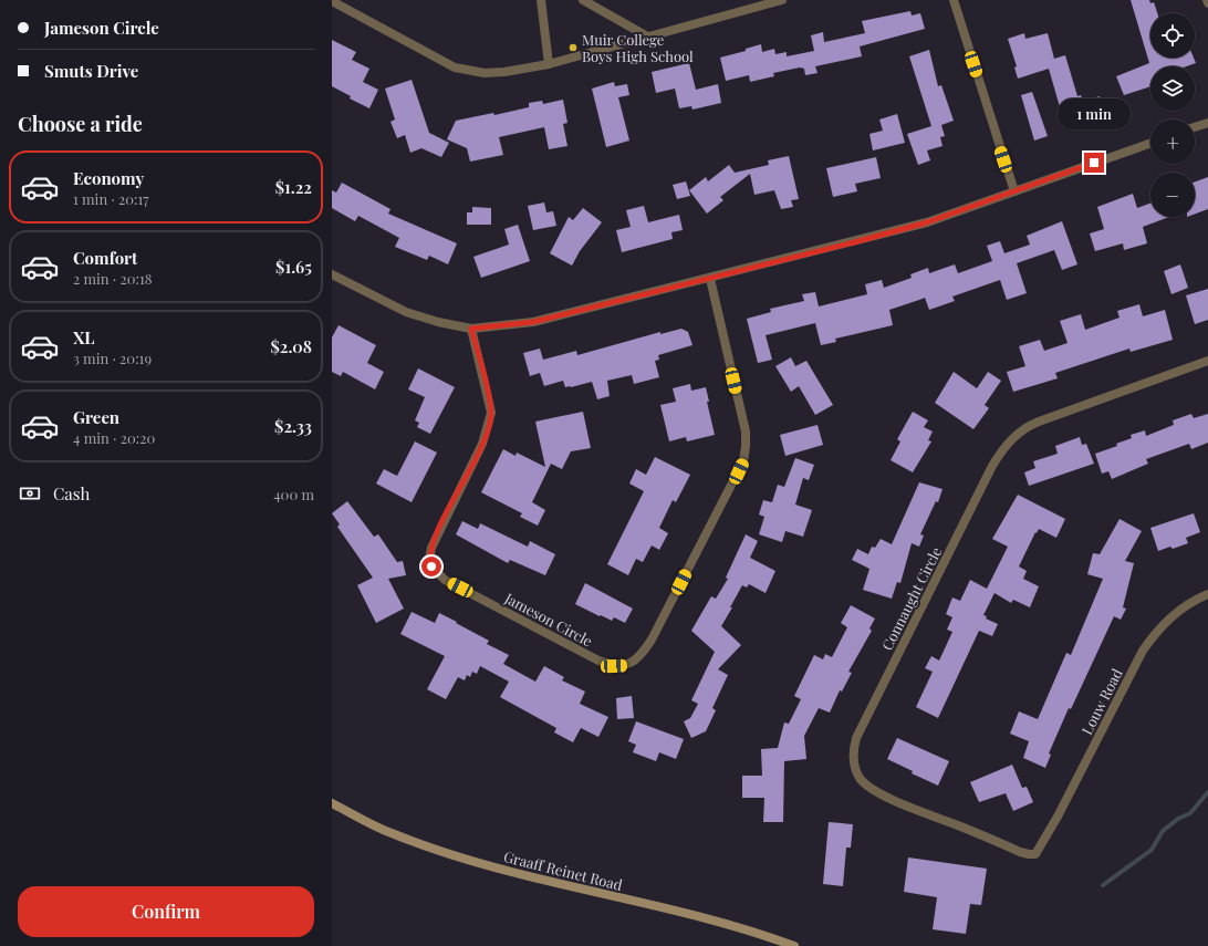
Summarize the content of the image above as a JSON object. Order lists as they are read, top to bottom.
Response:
{
  "streets": {
    "main road": ["Graaff Reinet Road"],
    "street": ["Connaught Circle", "Jameson Circle", "Louw Road"]
  },
  "crossings": [
    ["Connaught Circle", "Louw Road"]
  ],
  "places": ["Muir College Boys High School"],
  "page": {
    "banner": ["Jameson Circle", "Smuts Drive"],
    "map_buttons": ["+", "−"],
    "heading": "Choose a ride",
    "bubble": "1 min",
    "list": [
      {
        "name": "Economy",
        "note": "1 min · 20:17",
        "value": "$1.22"
      },
      {
        "name": "Comfort",
        "note": "2 min · 20:18",
        "value": "$1.65"
      },
      {
        "name": "XL",
        "note": "3 min · 20:19",
        "value": "$2.08"
      },
      {
        "name": "Green",
        "note": "4 min · 20:20",
        "value": "$2.33"
      }
    ],
    "pay": ["Cash", "400 m"],
    "buttons": "Confirm"
  }
}
